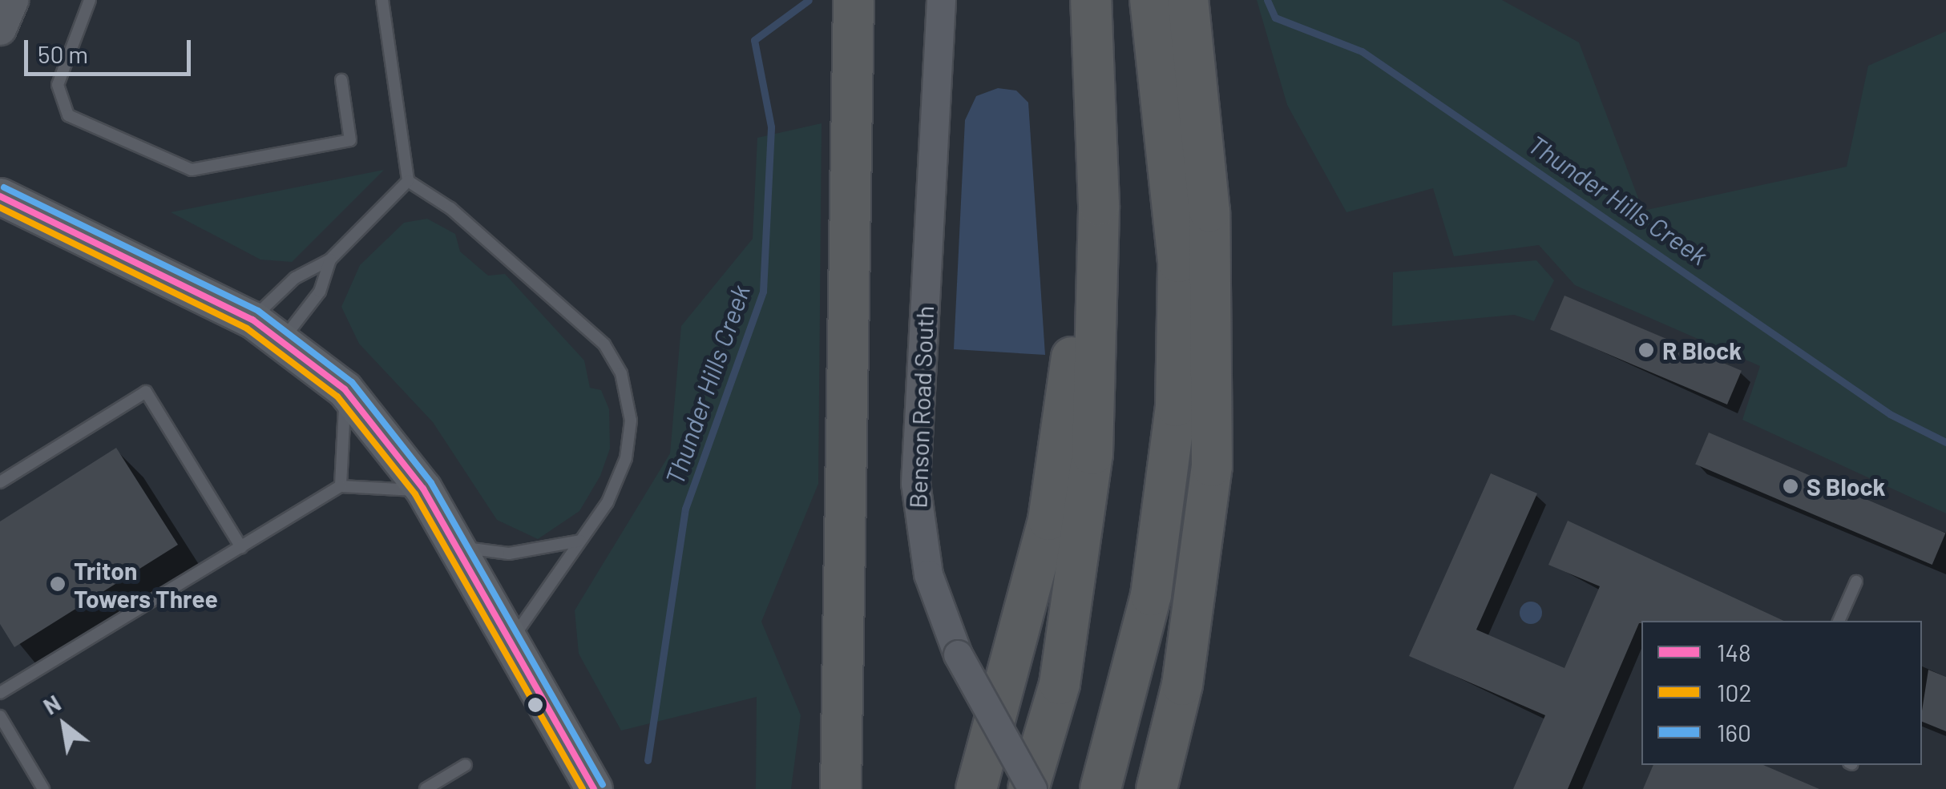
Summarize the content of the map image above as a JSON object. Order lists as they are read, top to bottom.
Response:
{
  "streets": {
    "street": ["Benson Road South"]
  },
  "water": ["Thunder Hills Creek"],
  "places": ["R Block", "S Block", "Triton Towers Three"],
  "lines": ["transit line 160", "transit line 148", "transit line 102"],
  "legend": ["148", "102", "160"],
  "scale_bar": "50 m",
  "north": "top left"
}
